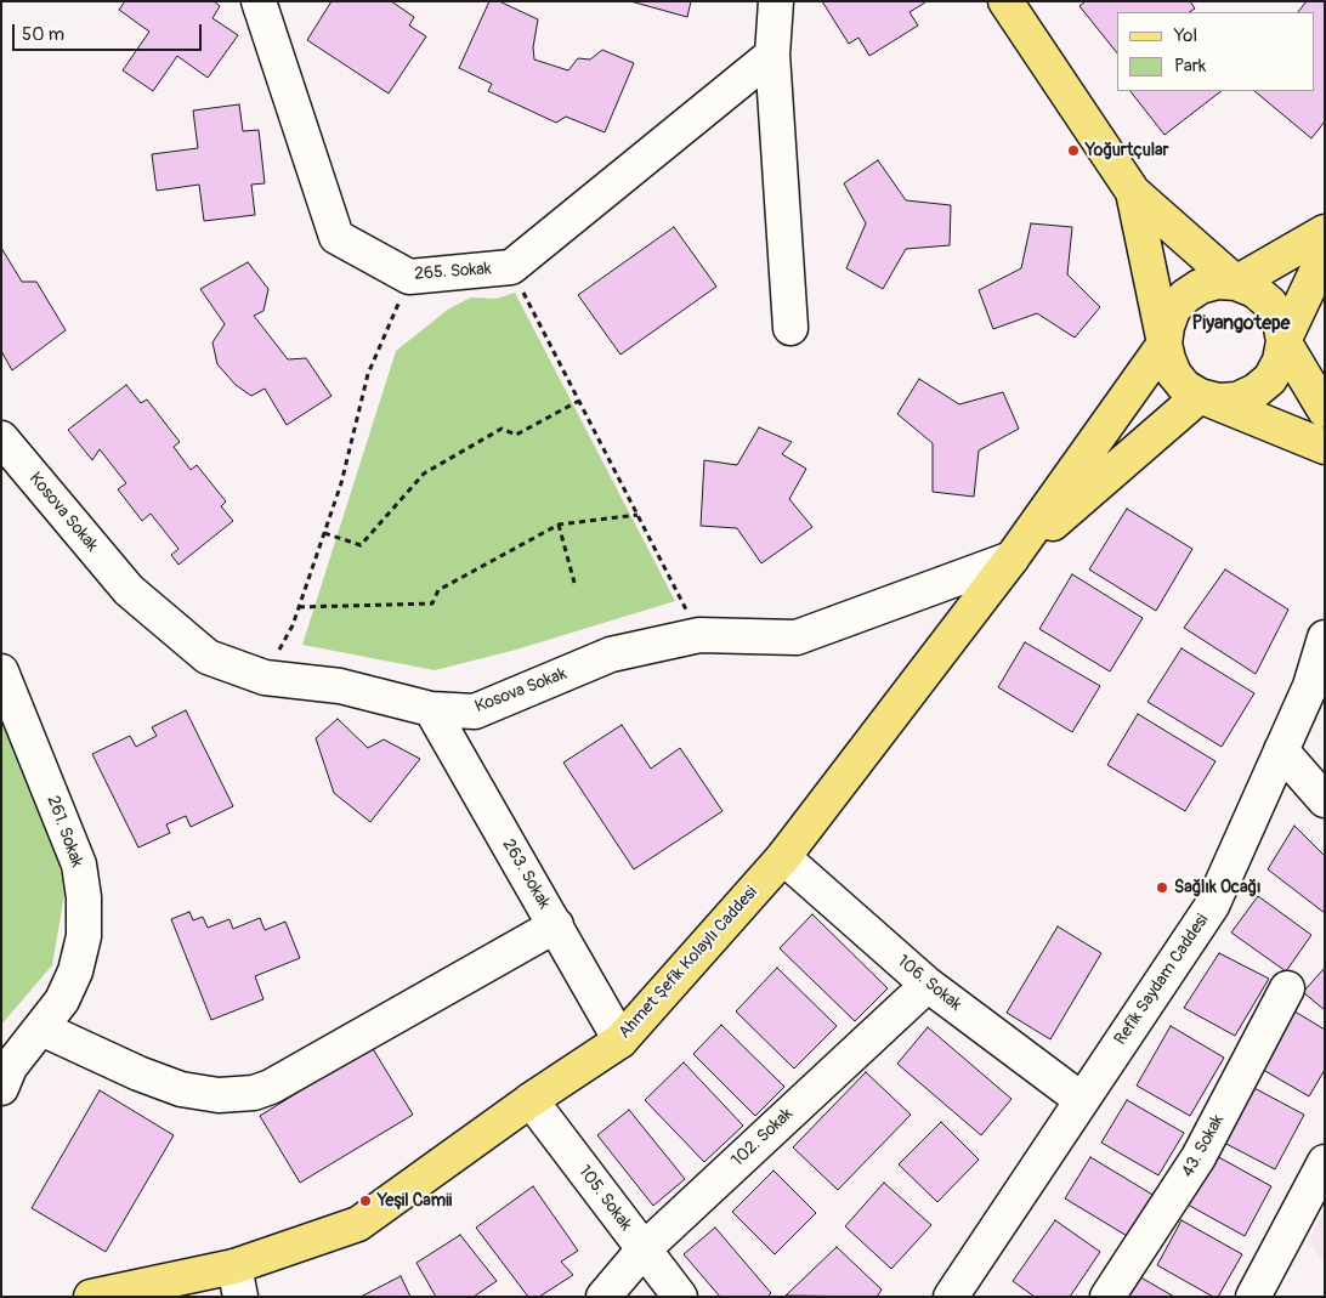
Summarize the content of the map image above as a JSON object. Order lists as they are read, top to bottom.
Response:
{
  "streets": {
    "main road": ["Ahmet Şefik Kolaylı Caddesi"],
    "street": [
      "265. Sokak",
      "Kosova Sokak",
      "261. Sokak",
      "263. Sokak",
      "Refik Saydam Caddesi",
      "106. Sokak",
      "102. Sokak",
      "43. Sokak",
      "105. Sokak"
    ]
  },
  "crossings": [
    ["Kosova Sokak", "263. Sokak"],
    ["Kosova Sokak", "Ahmet Şefik Kolaylı Caddesi"],
    ["263. Sokak", "Ahmet Şefik Kolaylı Caddesi"],
    ["Ahmet Şefik Kolaylı Caddesi", "106. Sokak"],
    ["Ahmet Şefik Kolaylı Caddesi", "105. Sokak"],
    ["Refik Saydam Caddesi", "106. Sokak"],
    ["106. Sokak", "102. Sokak"],
    ["102. Sokak", "105. Sokak"]
  ],
  "districts": ["Piyangotepe"],
  "places": ["Yoğurtçular", "Sağlık Ocağı", "Yeşil Camii"],
  "legend": ["Yol", "Park"],
  "scale_bar": "50 m"
}
